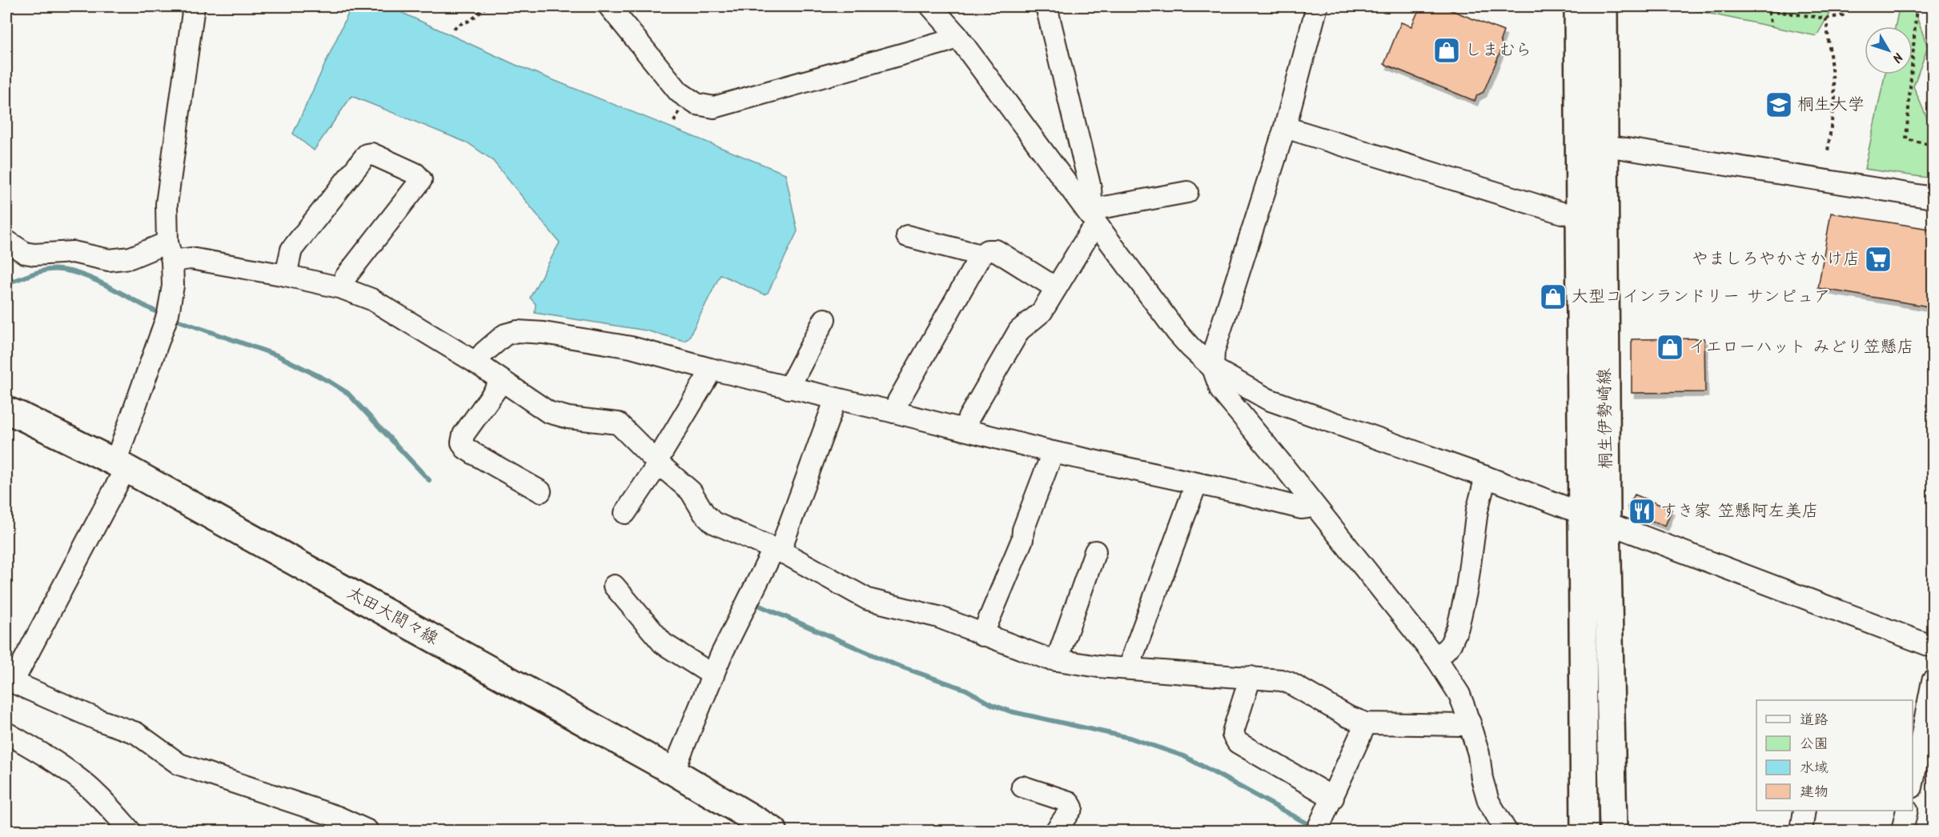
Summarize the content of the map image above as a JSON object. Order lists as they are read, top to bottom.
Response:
{
  "streets": {
    "main road": ["桐生伊勢崎線", "太田大間々線"]
  },
  "places": {
    "shop": ["しまむら", "大型コインランドリー サンピュア", "イエローハット みどり笠懸店"],
    "school or university": ["桐生大学"],
    "supermarket": ["やましろやかさかけ店"],
    "restaurant": ["すき家 笠懸阿左美店"]
  },
  "legend": [
    "道路",
    "公園",
    "水域",
    "建物"
  ],
  "north": "bottom right"
}
